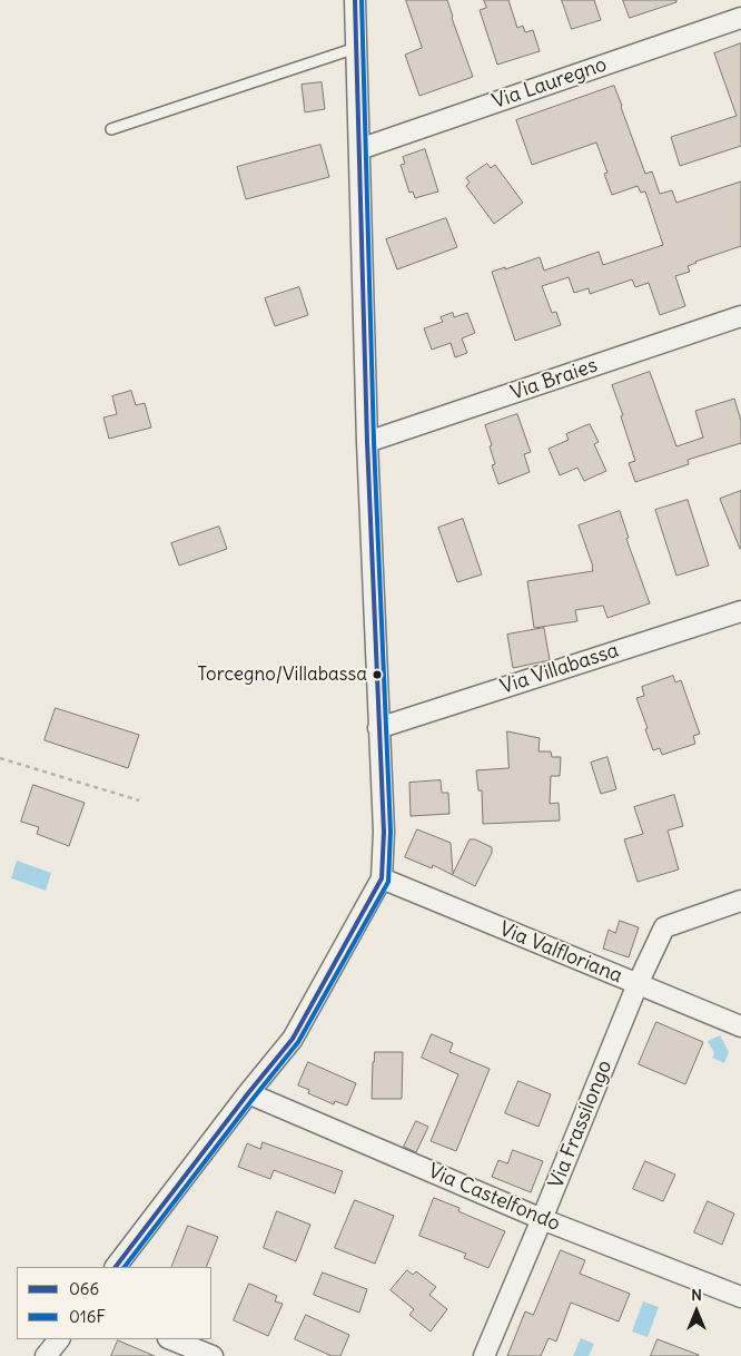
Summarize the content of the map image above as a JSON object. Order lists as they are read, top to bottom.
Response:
{
  "streets": {
    "street": [
      "Via Lauregno",
      "Via Braies",
      "Via Villabassa",
      "Via Valfloriana",
      "Via Frassilongo",
      "Via Castelfondo"
    ]
  },
  "crossings": [
    ["Via Valfloriana", "Via Frassilongo"],
    ["Via Frassilongo", "Via Castelfondo"]
  ],
  "places": ["Torcegno/Villabassa"],
  "lines": ["transit line 066", "transit line 016F"],
  "legend": ["066", "016F"],
  "north": "top"
}
